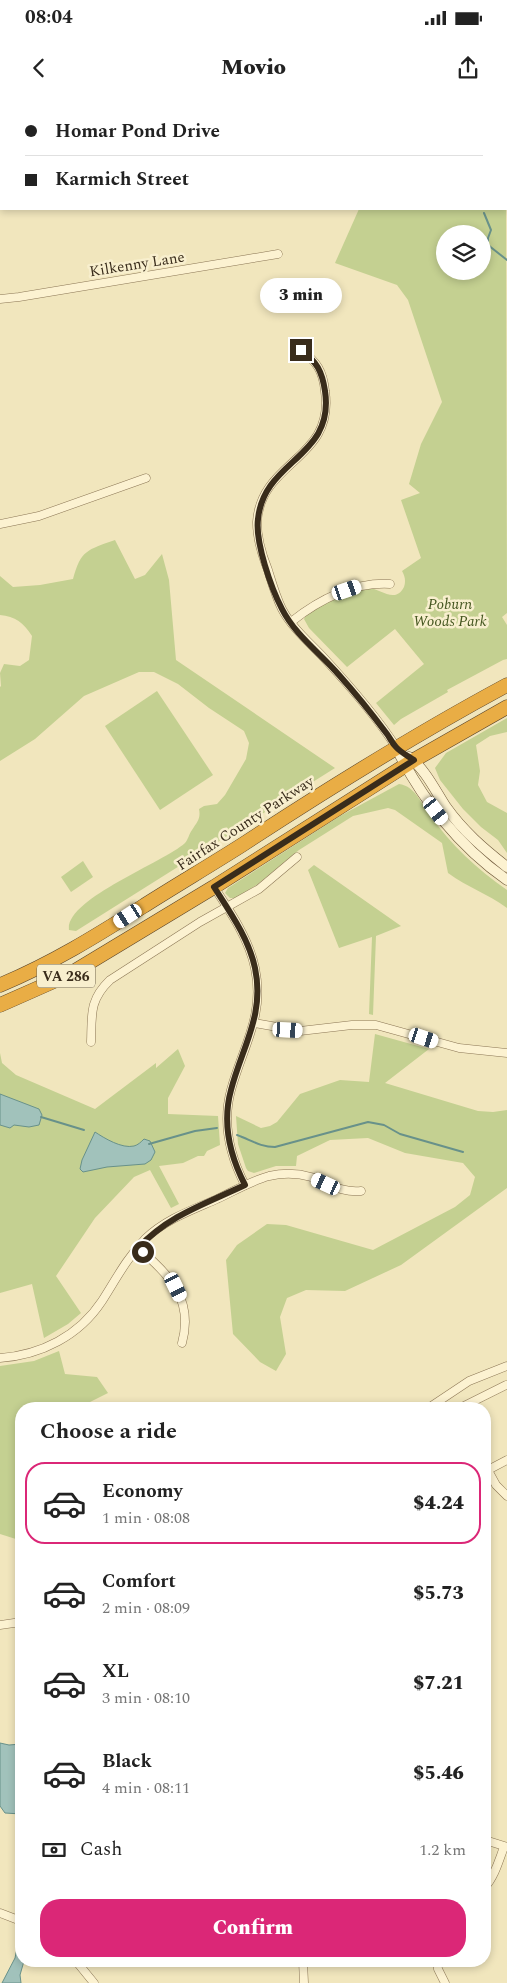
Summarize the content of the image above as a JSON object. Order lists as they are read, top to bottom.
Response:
{
  "streets": {
    "highway": ["Fairfax County Parkway", "VA 286"],
    "street": ["Kilkenny Lane"]
  },
  "parks": ["Poburn Woods Park"],
  "page": {
    "status": "08:04",
    "header": "Movio",
    "banner": ["Homar Pond Drive", "Karmich Street"],
    "bubble": "3 min",
    "heading": "Choose a ride",
    "list": [
      {
        "name": "Economy",
        "note": "1 min · 08:08",
        "value": "$4.24"
      },
      {
        "name": "Comfort",
        "note": "2 min · 08:09",
        "value": "$5.73"
      },
      {
        "name": "XL",
        "note": "3 min · 08:10",
        "value": "$7.21"
      },
      {
        "name": "Black",
        "note": "4 min · 08:11",
        "value": "$5.46"
      }
    ],
    "pay": ["Cash", "1.2 km"],
    "buttons": "Confirm"
  }
}
